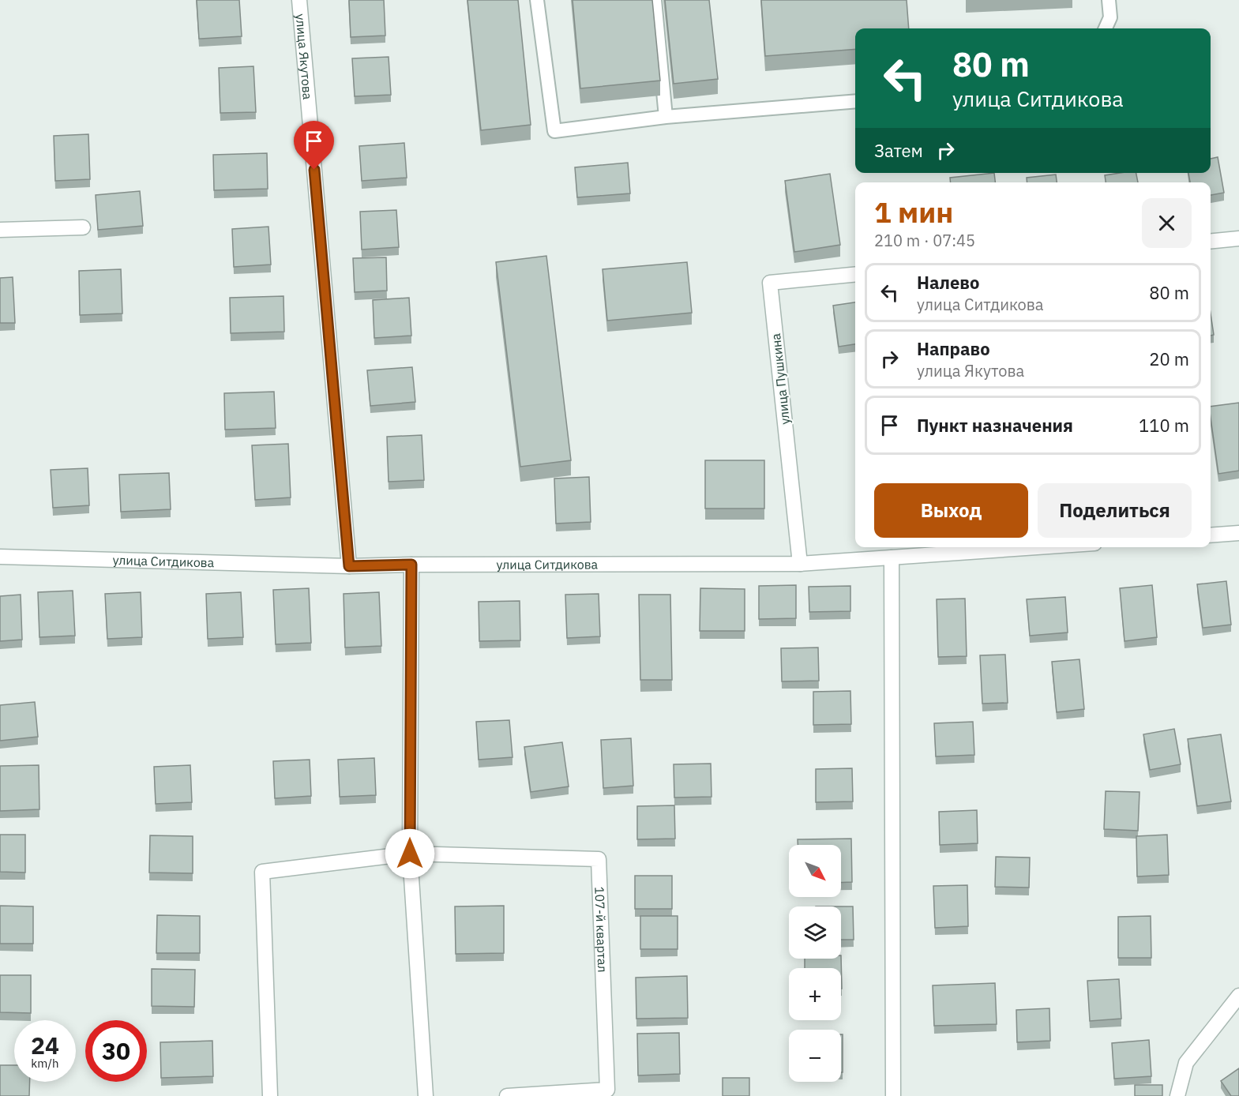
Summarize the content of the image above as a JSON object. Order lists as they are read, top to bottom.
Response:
{
  "streets": {
    "street": [
      "улица Якутова",
      "улица Пушкина",
      "улица Ситдикова",
      "107-й квартал"
    ]
  },
  "crossings": [
    ["улица Якутова", "улица Ситдикова"],
    ["улица Пушкина", "улица Ситдикова"]
  ],
  "north": "bottom right",
  "page": {
    "turn": ["80 m", "улица Ситдикова"],
    "then": "Затем",
    "heading": ["1 мин", "210 m · 07:45"],
    "list": [
      {
        "name": "Налево",
        "note": "улица Ситдикова",
        "value": "80 m"
      },
      {
        "name": "Направо",
        "note": "улица Якутова",
        "value": "20 m"
      },
      {
        "name": "Пункт назначения",
        "value": "110 m"
      }
    ],
    "buttons": ["Выход", "Поделиться"],
    "map_buttons": ["+", "−"],
    "speed": "24 km/h",
    "limit": "30"
  }
}
